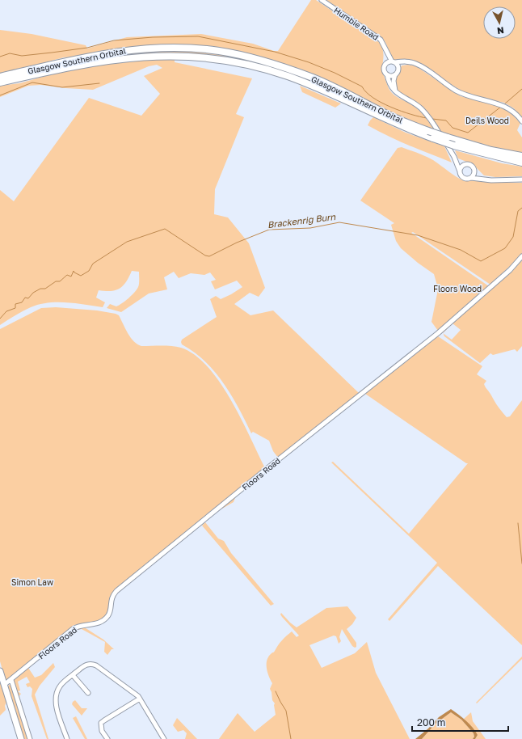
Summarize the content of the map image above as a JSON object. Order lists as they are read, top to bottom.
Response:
{
  "streets": {
    "highway": ["Glasgow Southern Orbital"],
    "street": ["Humbie Road", "Floors Road"]
  },
  "water": ["Brackenrig Burn"],
  "parks": ["Deils Wood", "Floors Wood", "Simon Law"],
  "scale_bar": "200 m",
  "north": "bottom"
}
